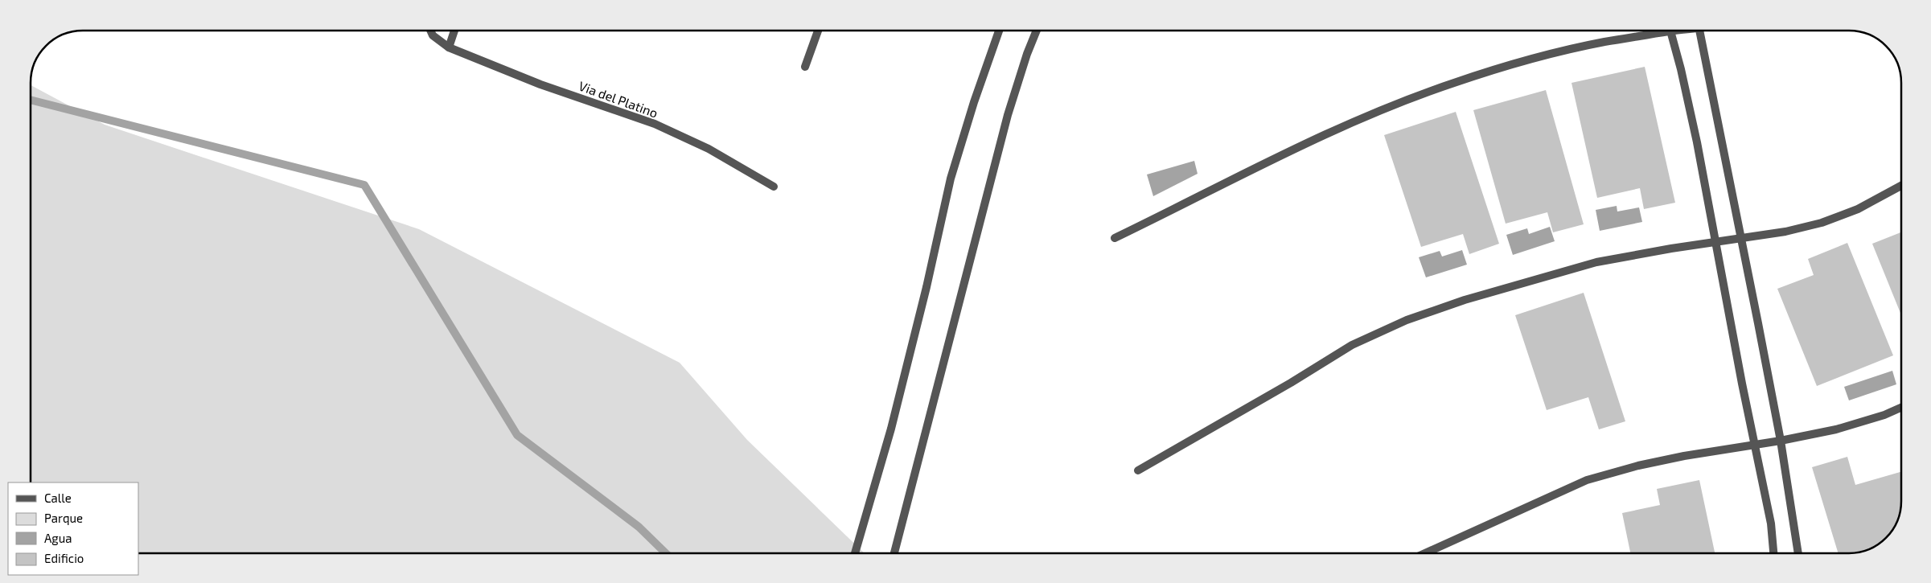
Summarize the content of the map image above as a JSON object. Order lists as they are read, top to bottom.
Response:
{
  "streets": {
    "street": ["Via del Platino"]
  },
  "legend": [
    "Calle",
    "Parque",
    "Agua",
    "Edificio"
  ]
}
